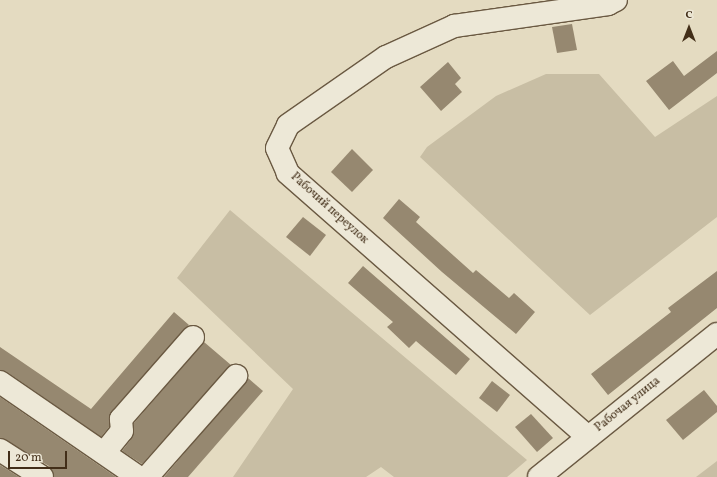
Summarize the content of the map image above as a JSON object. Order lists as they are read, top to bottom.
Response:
{
  "streets": {
    "street": ["Рабочий переулок", "Рабочая улица"]
  },
  "crossings": [
    ["Рабочий переулок", "Рабочая улица"]
  ],
  "scale_bar": "20 m",
  "north": "top"
}
